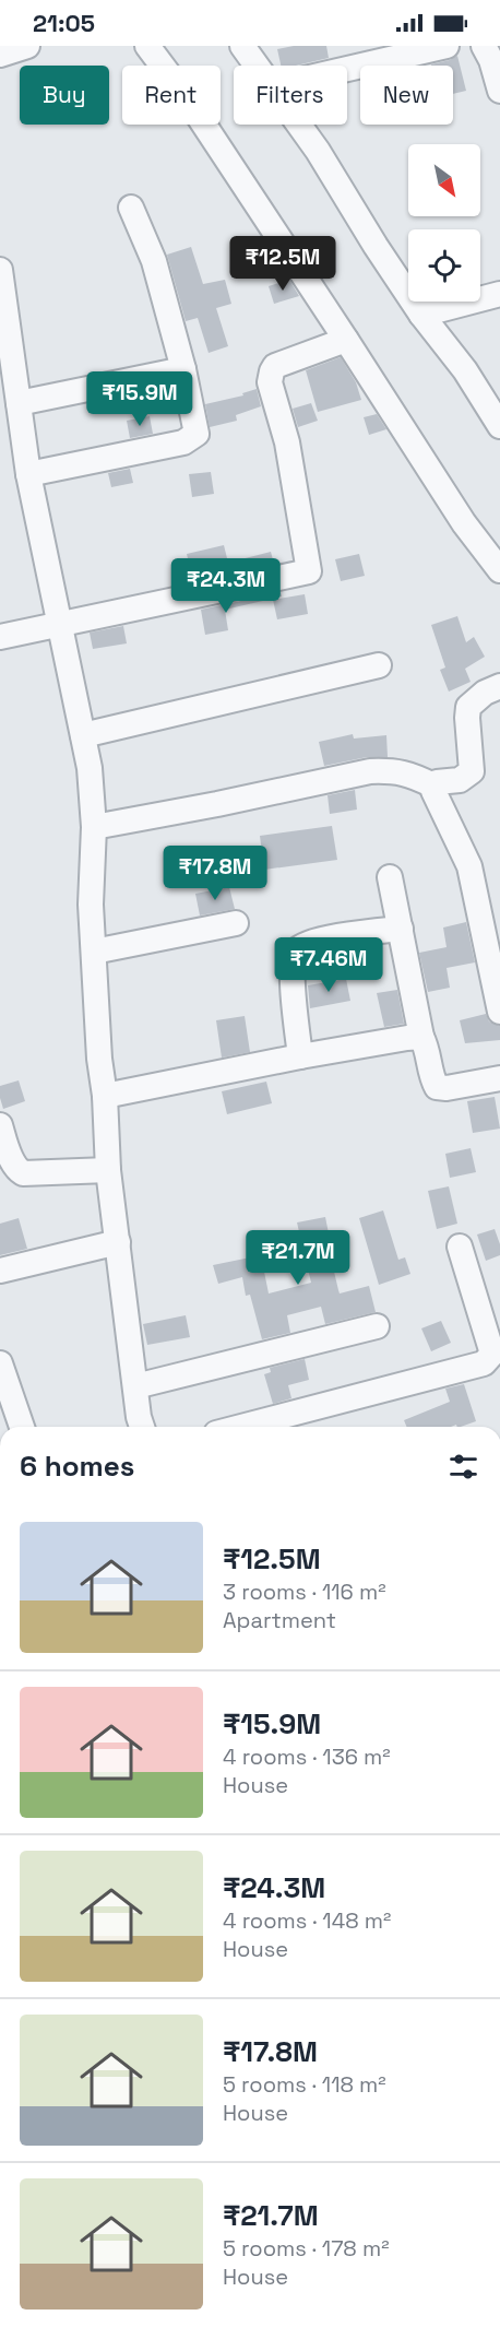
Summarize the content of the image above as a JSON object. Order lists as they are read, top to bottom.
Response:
{
  "north": "bottom right",
  "page": {
    "status": "21:05",
    "chip": [
      "Buy",
      "Rent",
      "Filters",
      "New"
    ],
    "price": [
      "₹12.5M",
      "₹15.9M",
      "₹24.3M",
      "₹17.8M",
      "₹7.46M",
      "₹21.7M"
    ],
    "heading": "6 homes",
    "list": [
      {
        "name": "₹12.5M",
        "note": "3 rooms · 116 m² · Apartment"
      },
      {
        "name": "₹15.9M",
        "note": "4 rooms · 136 m² · House"
      },
      {
        "name": "₹24.3M",
        "note": "4 rooms · 148 m² · House"
      },
      {
        "name": "₹17.8M",
        "note": "5 rooms · 118 m² · House"
      },
      {
        "name": "₹21.7M",
        "note": "5 rooms · 178 m² · House"
      }
    ]
  }
}
